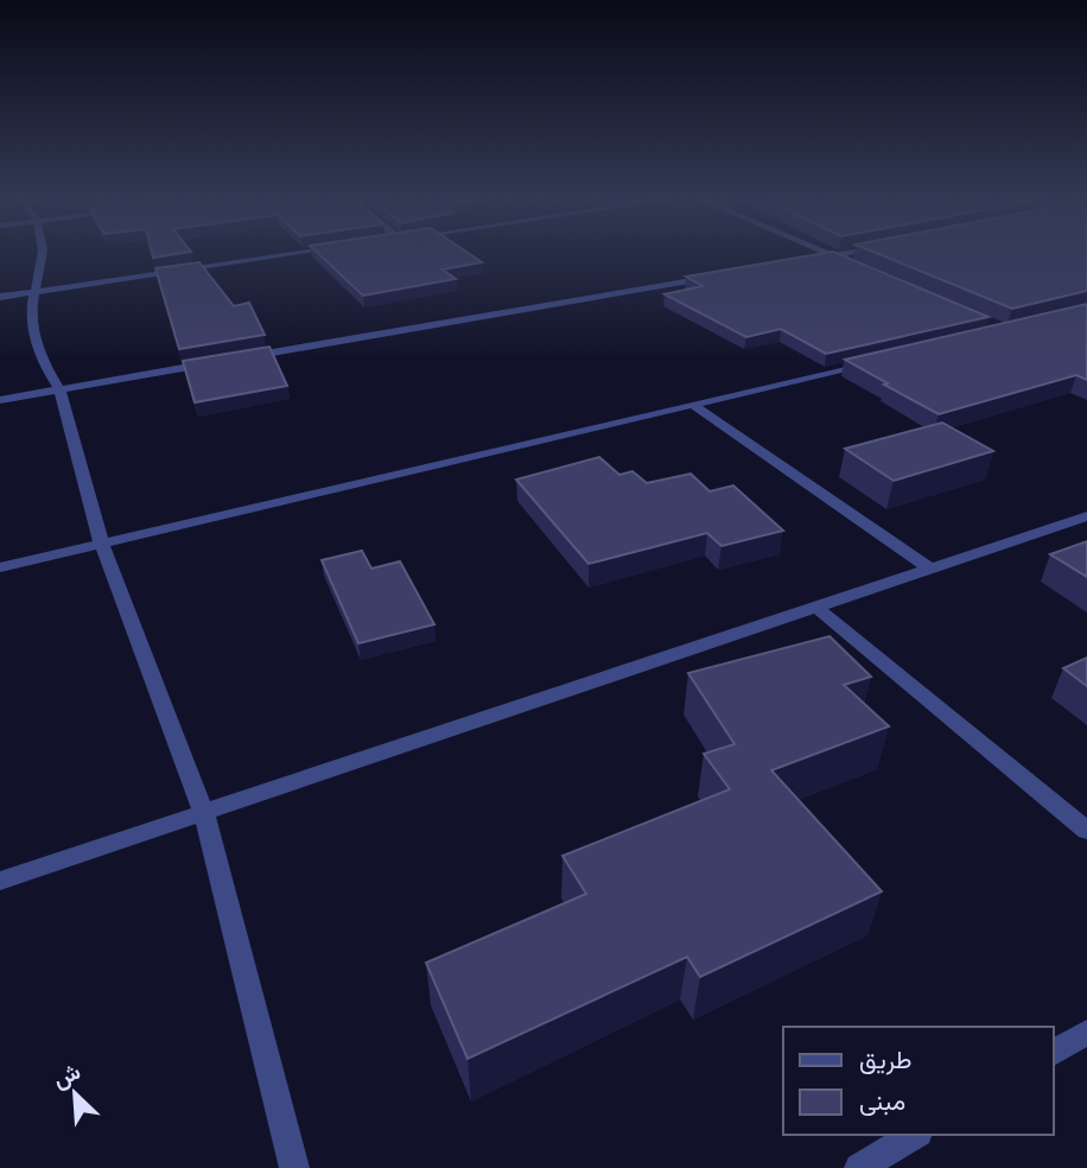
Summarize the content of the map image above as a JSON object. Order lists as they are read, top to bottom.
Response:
{
  "legend": ["طريق", "مبنى"],
  "north": "top left"
}
